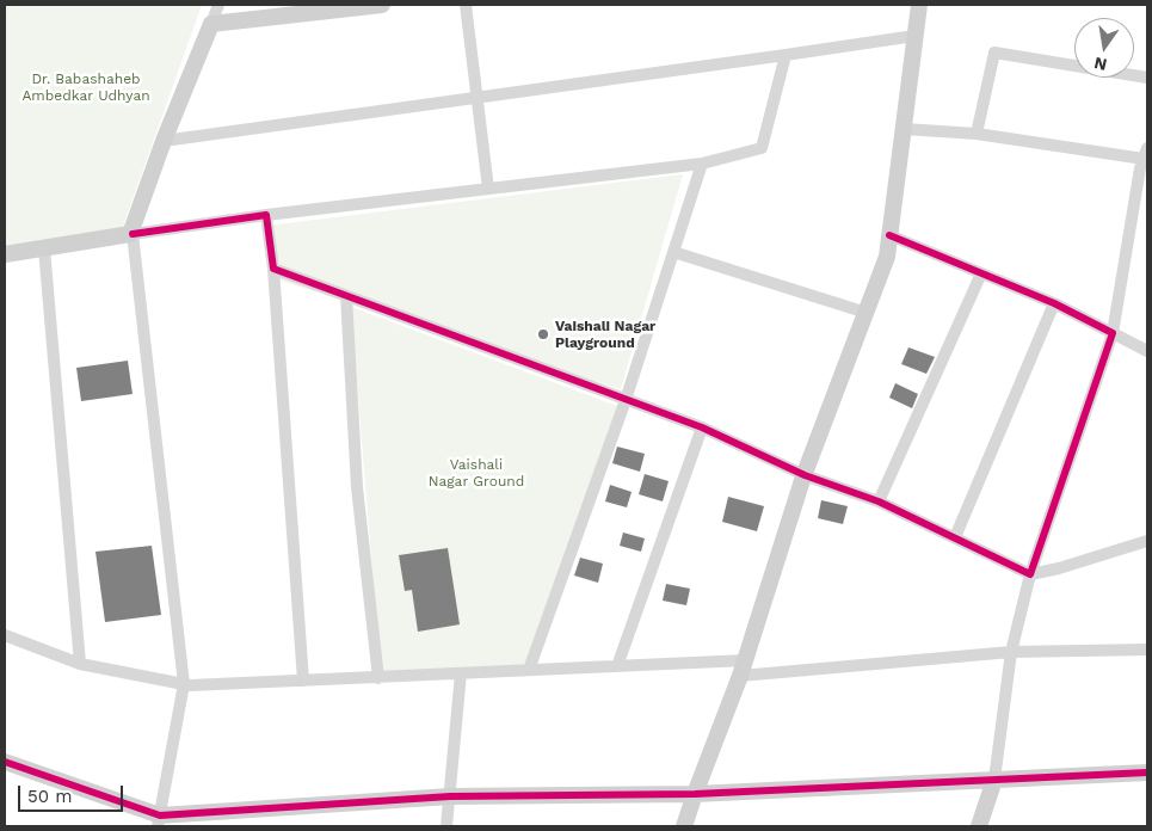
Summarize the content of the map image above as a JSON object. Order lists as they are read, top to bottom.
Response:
{
  "parks": ["Dr. Babashaheb Ambedkar Udhyan", "Vaishali Nagar Ground"],
  "places": ["Vaishali Nagar Playground"],
  "scale_bar": "50 m",
  "north": "bottom"
}
